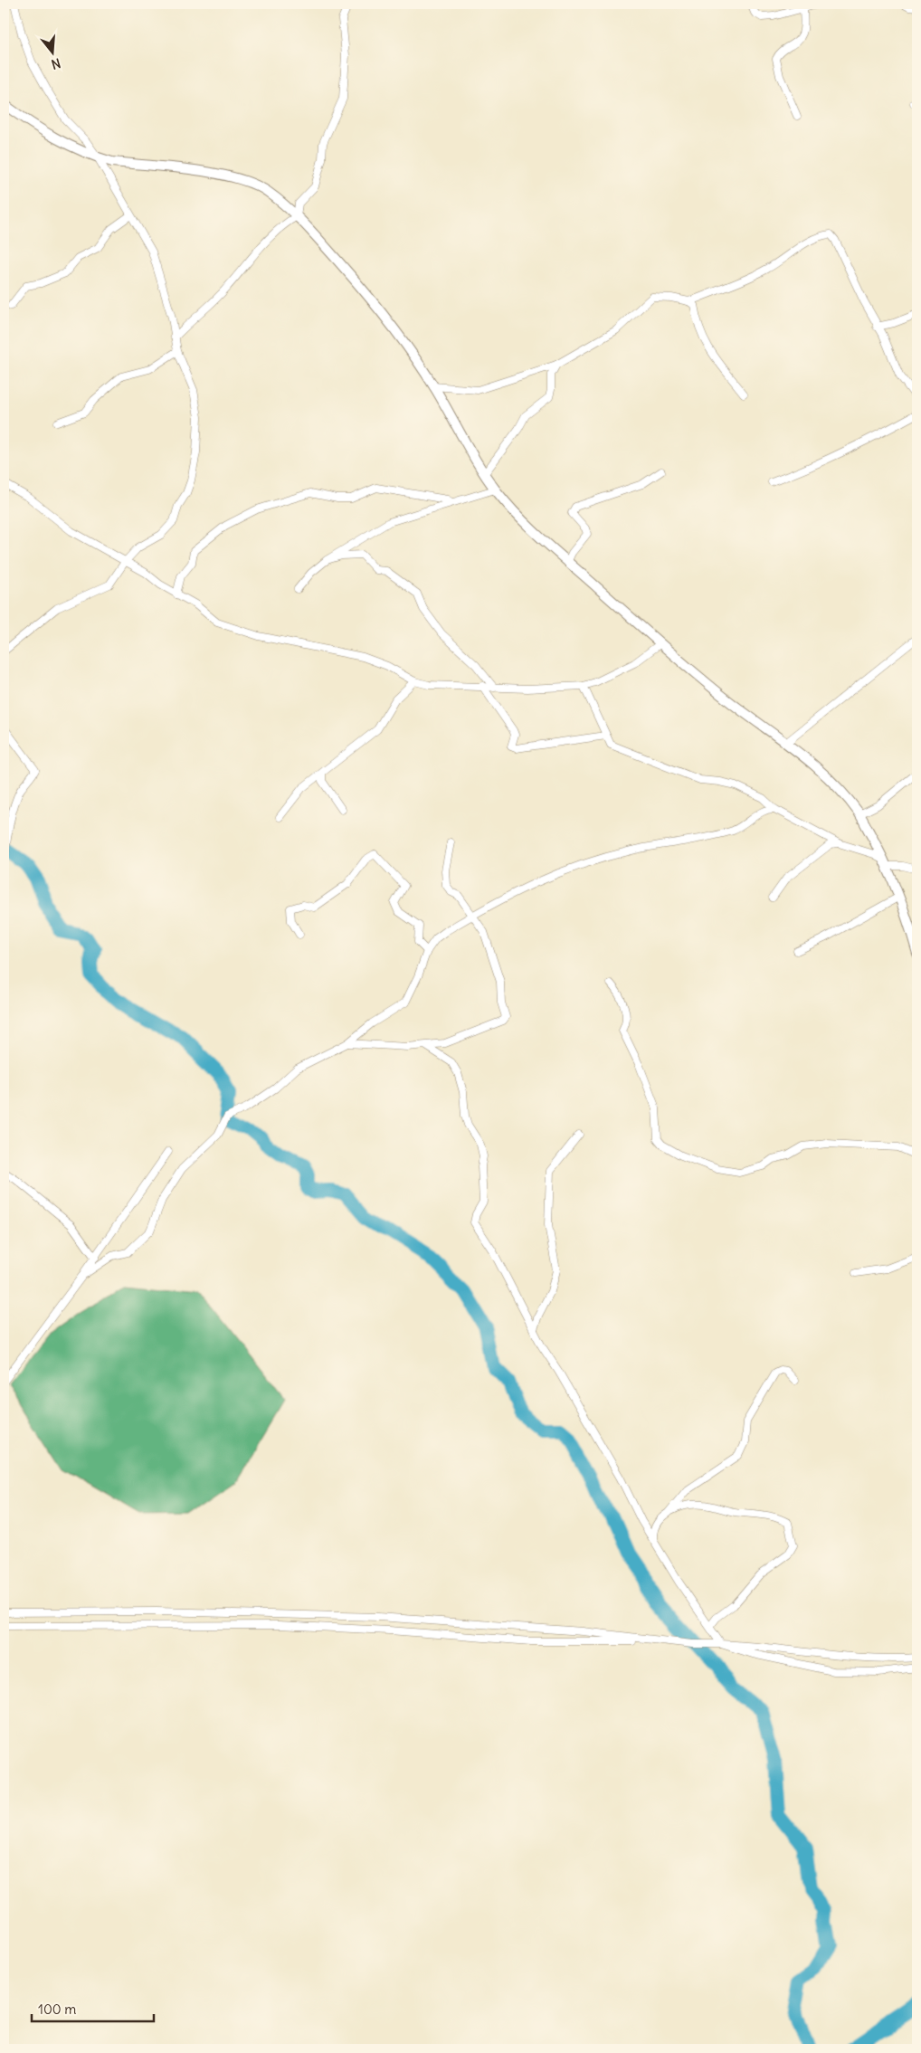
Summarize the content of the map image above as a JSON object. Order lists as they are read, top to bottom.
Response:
{
  "scale_bar": "100 m",
  "north": "bottom"
}
